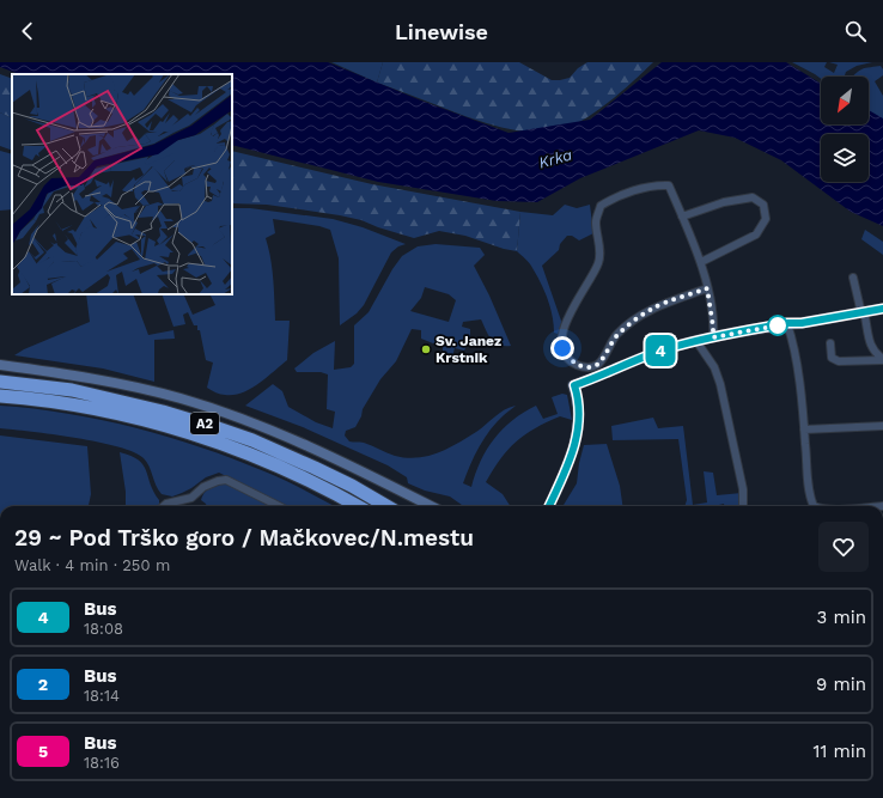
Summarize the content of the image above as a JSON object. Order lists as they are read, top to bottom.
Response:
{
  "streets": {
    "highway": ["A2"]
  },
  "water": ["Krka"],
  "places": ["Sv. Janez Krstnik"],
  "lines": ["bus line 4"],
  "north": "bottom left",
  "page": {
    "header": "Linewise",
    "on_map": "4",
    "heading": ["29 ~ Pod Trško goro / Mačkovec/N.mestu", "Walk · 4 min · 250 m"],
    "list": [
      {
        "mark": "4",
        "name": "Bus",
        "note": "18:08",
        "value": "3 min"
      },
      {
        "mark": "2",
        "name": "Bus",
        "note": "18:14",
        "value": "9 min"
      },
      {
        "mark": "5",
        "name": "Bus",
        "note": "18:16",
        "value": "11 min"
      }
    ]
  }
}
